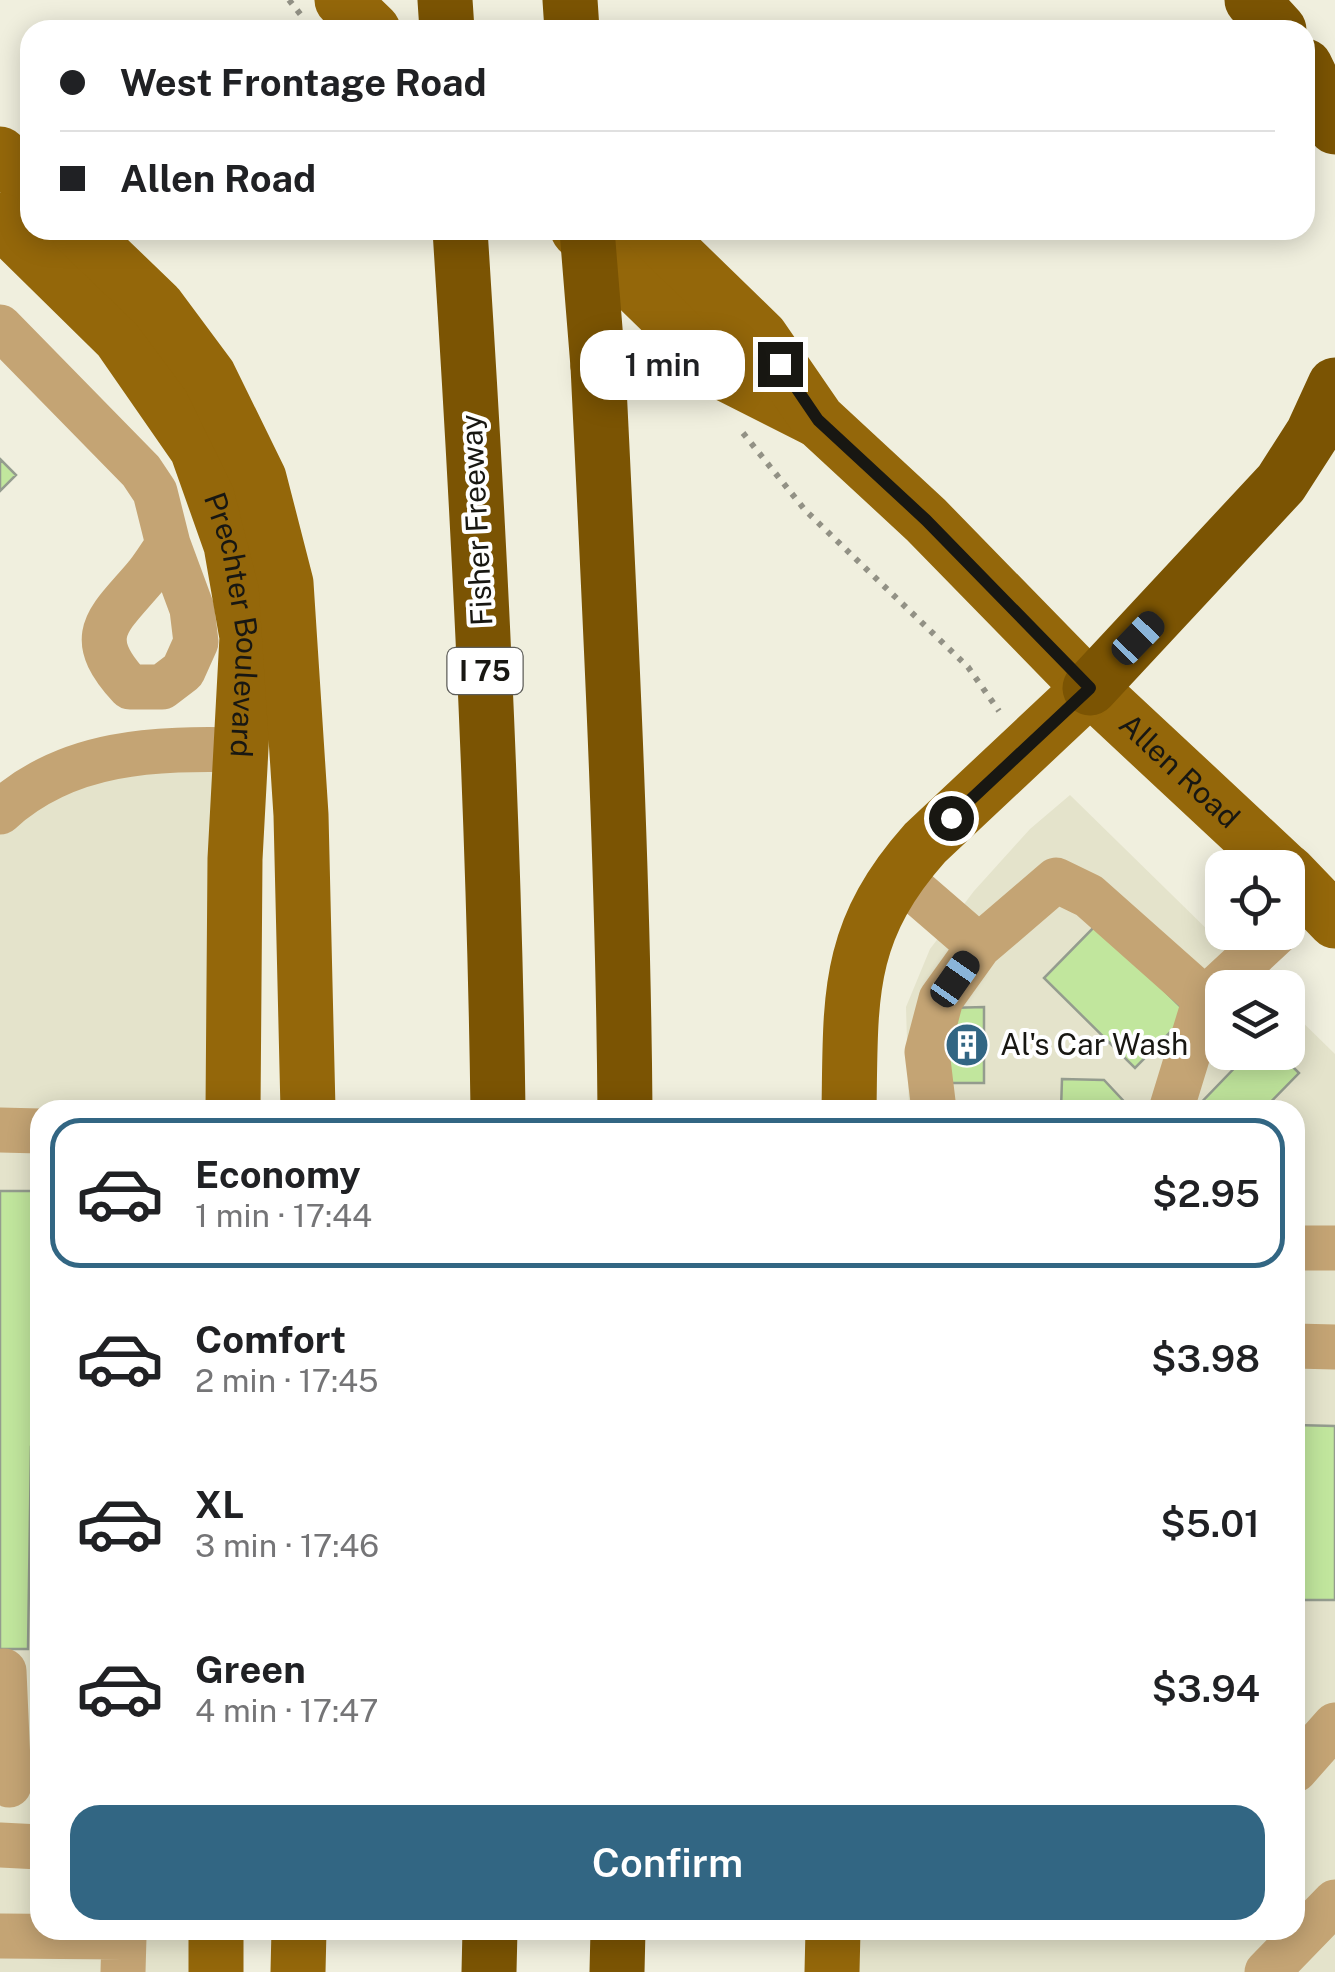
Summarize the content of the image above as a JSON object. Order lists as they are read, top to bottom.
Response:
{
  "streets": {
    "highway": ["Fisher Freeway", "I 75"],
    "main road": ["Prechter Boulevard", "Allen Road"]
  },
  "places": {
    "building": ["Al's Car Wash"]
  },
  "page": {
    "banner": ["West Frontage Road", "Allen Road"],
    "bubble": "1 min",
    "list": [
      {
        "name": "Economy",
        "note": "1 min · 17:44",
        "value": "$2.95"
      },
      {
        "name": "Comfort",
        "note": "2 min · 17:45",
        "value": "$3.98"
      },
      {
        "name": "XL",
        "note": "3 min · 17:46",
        "value": "$5.01"
      },
      {
        "name": "Green",
        "note": "4 min · 17:47",
        "value": "$3.94"
      }
    ],
    "buttons": "Confirm"
  }
}
